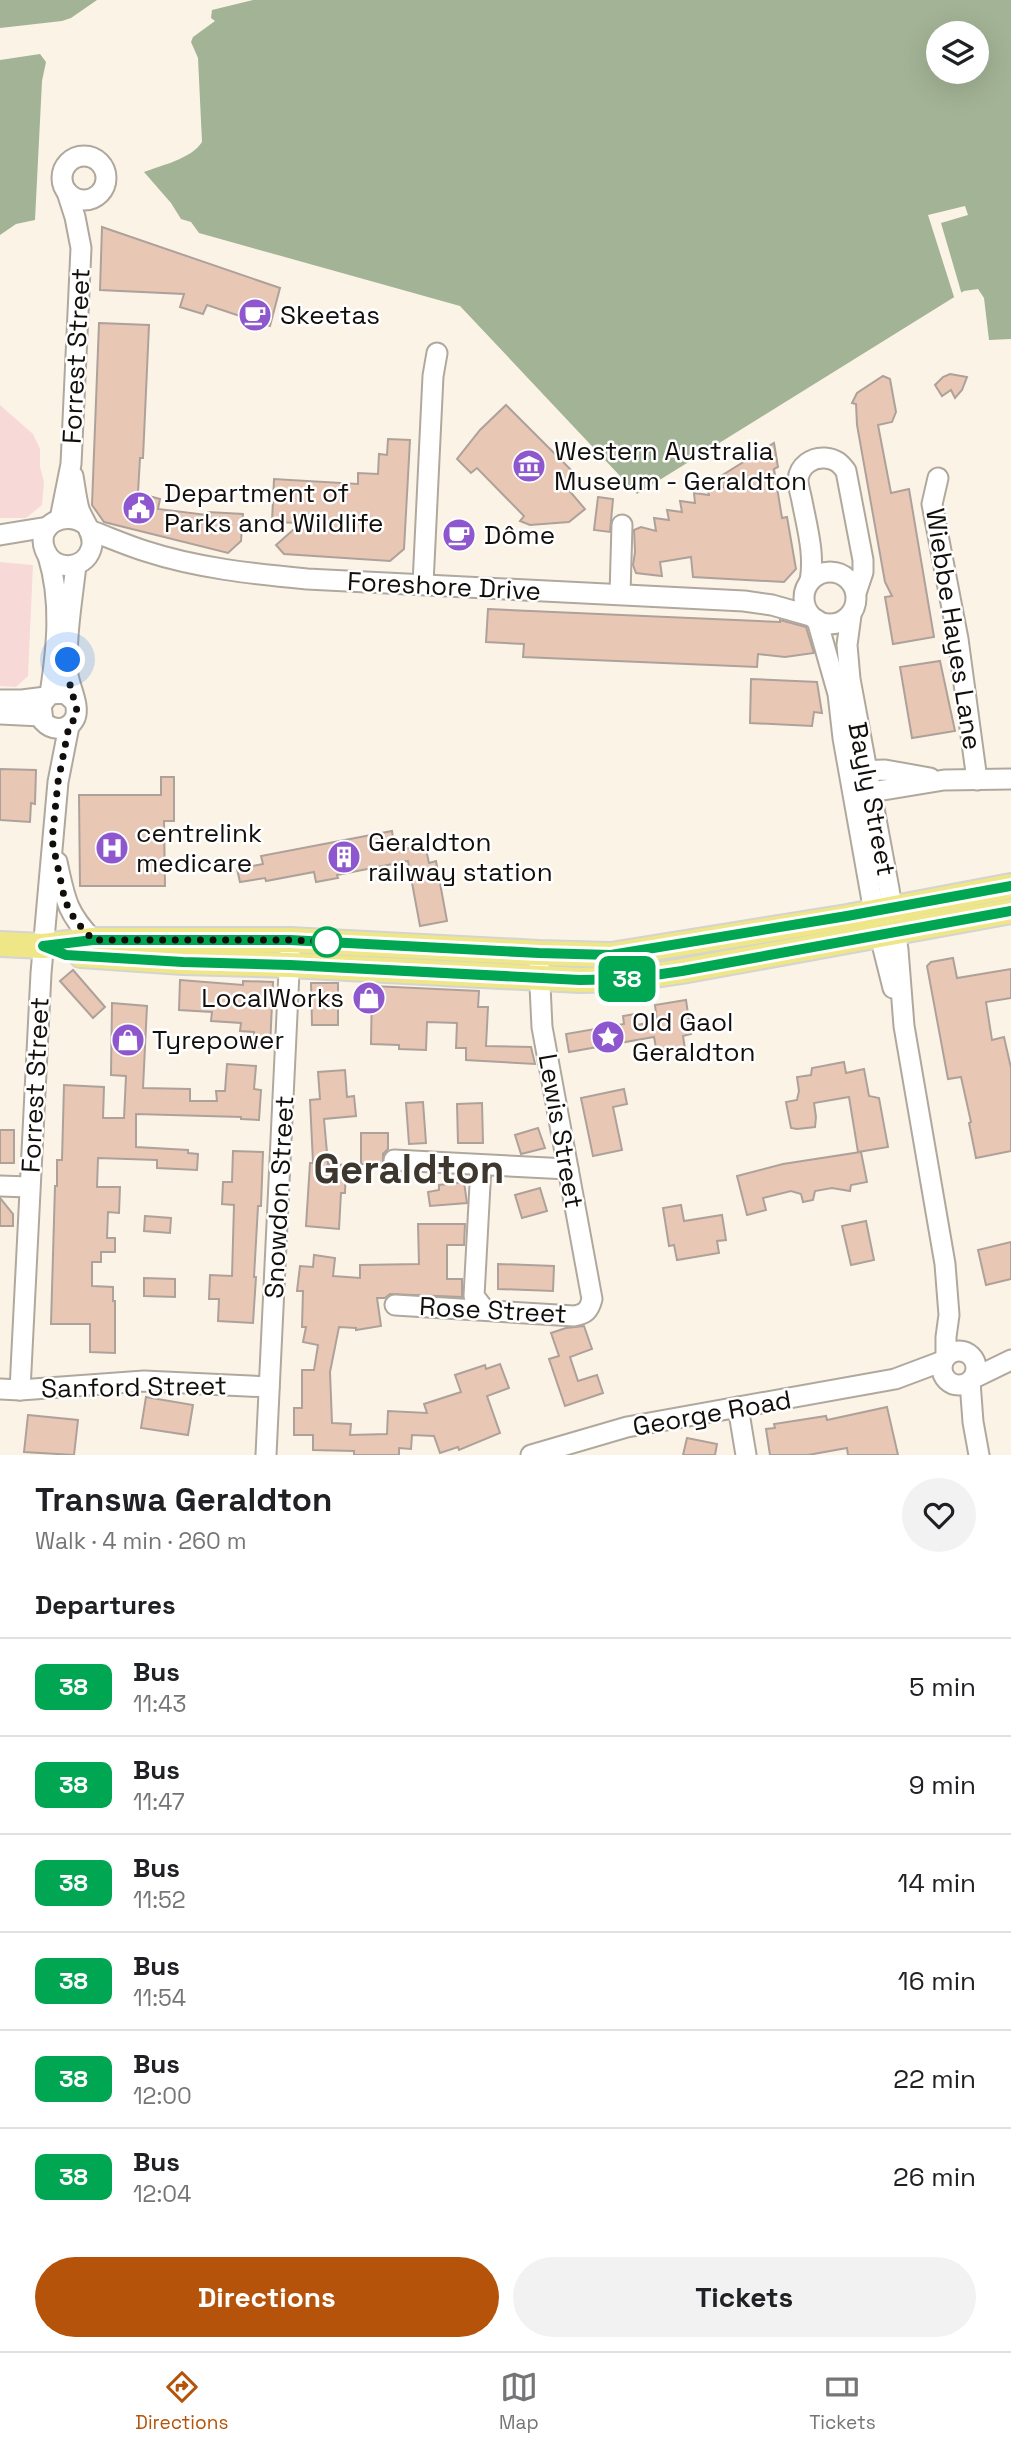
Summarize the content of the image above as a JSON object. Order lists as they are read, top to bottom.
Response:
{
  "streets": {
    "street": [
      "Forrest Street",
      "Foreshore Drive",
      "Wiebbe Hayes Lane",
      "Bayly Street",
      "Lewis Street",
      "Snowdon Street",
      "Rose Street",
      "Sanford Street",
      "George Road"
    ]
  },
  "crossings": [
    ["Forrest Street", "Foreshore Drive"],
    ["Forrest Street", "Sanford Street"],
    ["Foreshore Drive", "Bayly Street"],
    ["Bayly Street", "George Road"],
    ["Lewis Street", "Rose Street"],
    ["Snowdon Street", "Sanford Street"]
  ],
  "districts": ["Geraldton"],
  "places": {
    "cafe": ["Skeetas", "Dôme"],
    "museum": ["Western Australia Museum - Geraldton"],
    "public building": ["Department of Parks and Wildlife"],
    "hospital": ["centrelink medicare"],
    "building": ["Geraldton railway station"],
    "shop": ["LocalWorks", "Tyrepower"],
    "place": ["Old Gaol Geraldton"]
  },
  "lines": ["bus line 38"],
  "page": {
    "on_map": "38",
    "heading": [
      ["Transwa Geraldton", "Walk · 4 min · 260 m"],
      "Departures"
    ],
    "list": [
      {
        "mark": "38",
        "name": "Bus",
        "note": "11:43",
        "value": "5 min"
      },
      {
        "mark": "38",
        "name": "Bus",
        "note": "11:47",
        "value": "9 min"
      },
      {
        "mark": "38",
        "name": "Bus",
        "note": "11:52",
        "value": "14 min"
      },
      {
        "mark": "38",
        "name": "Bus",
        "note": "11:54",
        "value": "16 min"
      },
      {
        "mark": "38",
        "name": "Bus",
        "note": "12:00",
        "value": "22 min"
      },
      {
        "mark": "38",
        "name": "Bus",
        "note": "12:04",
        "value": "26 min"
      }
    ],
    "buttons": ["Directions", "Tickets"],
    "tabs": ["Directions", "Map", "Tickets"]
  }
}
